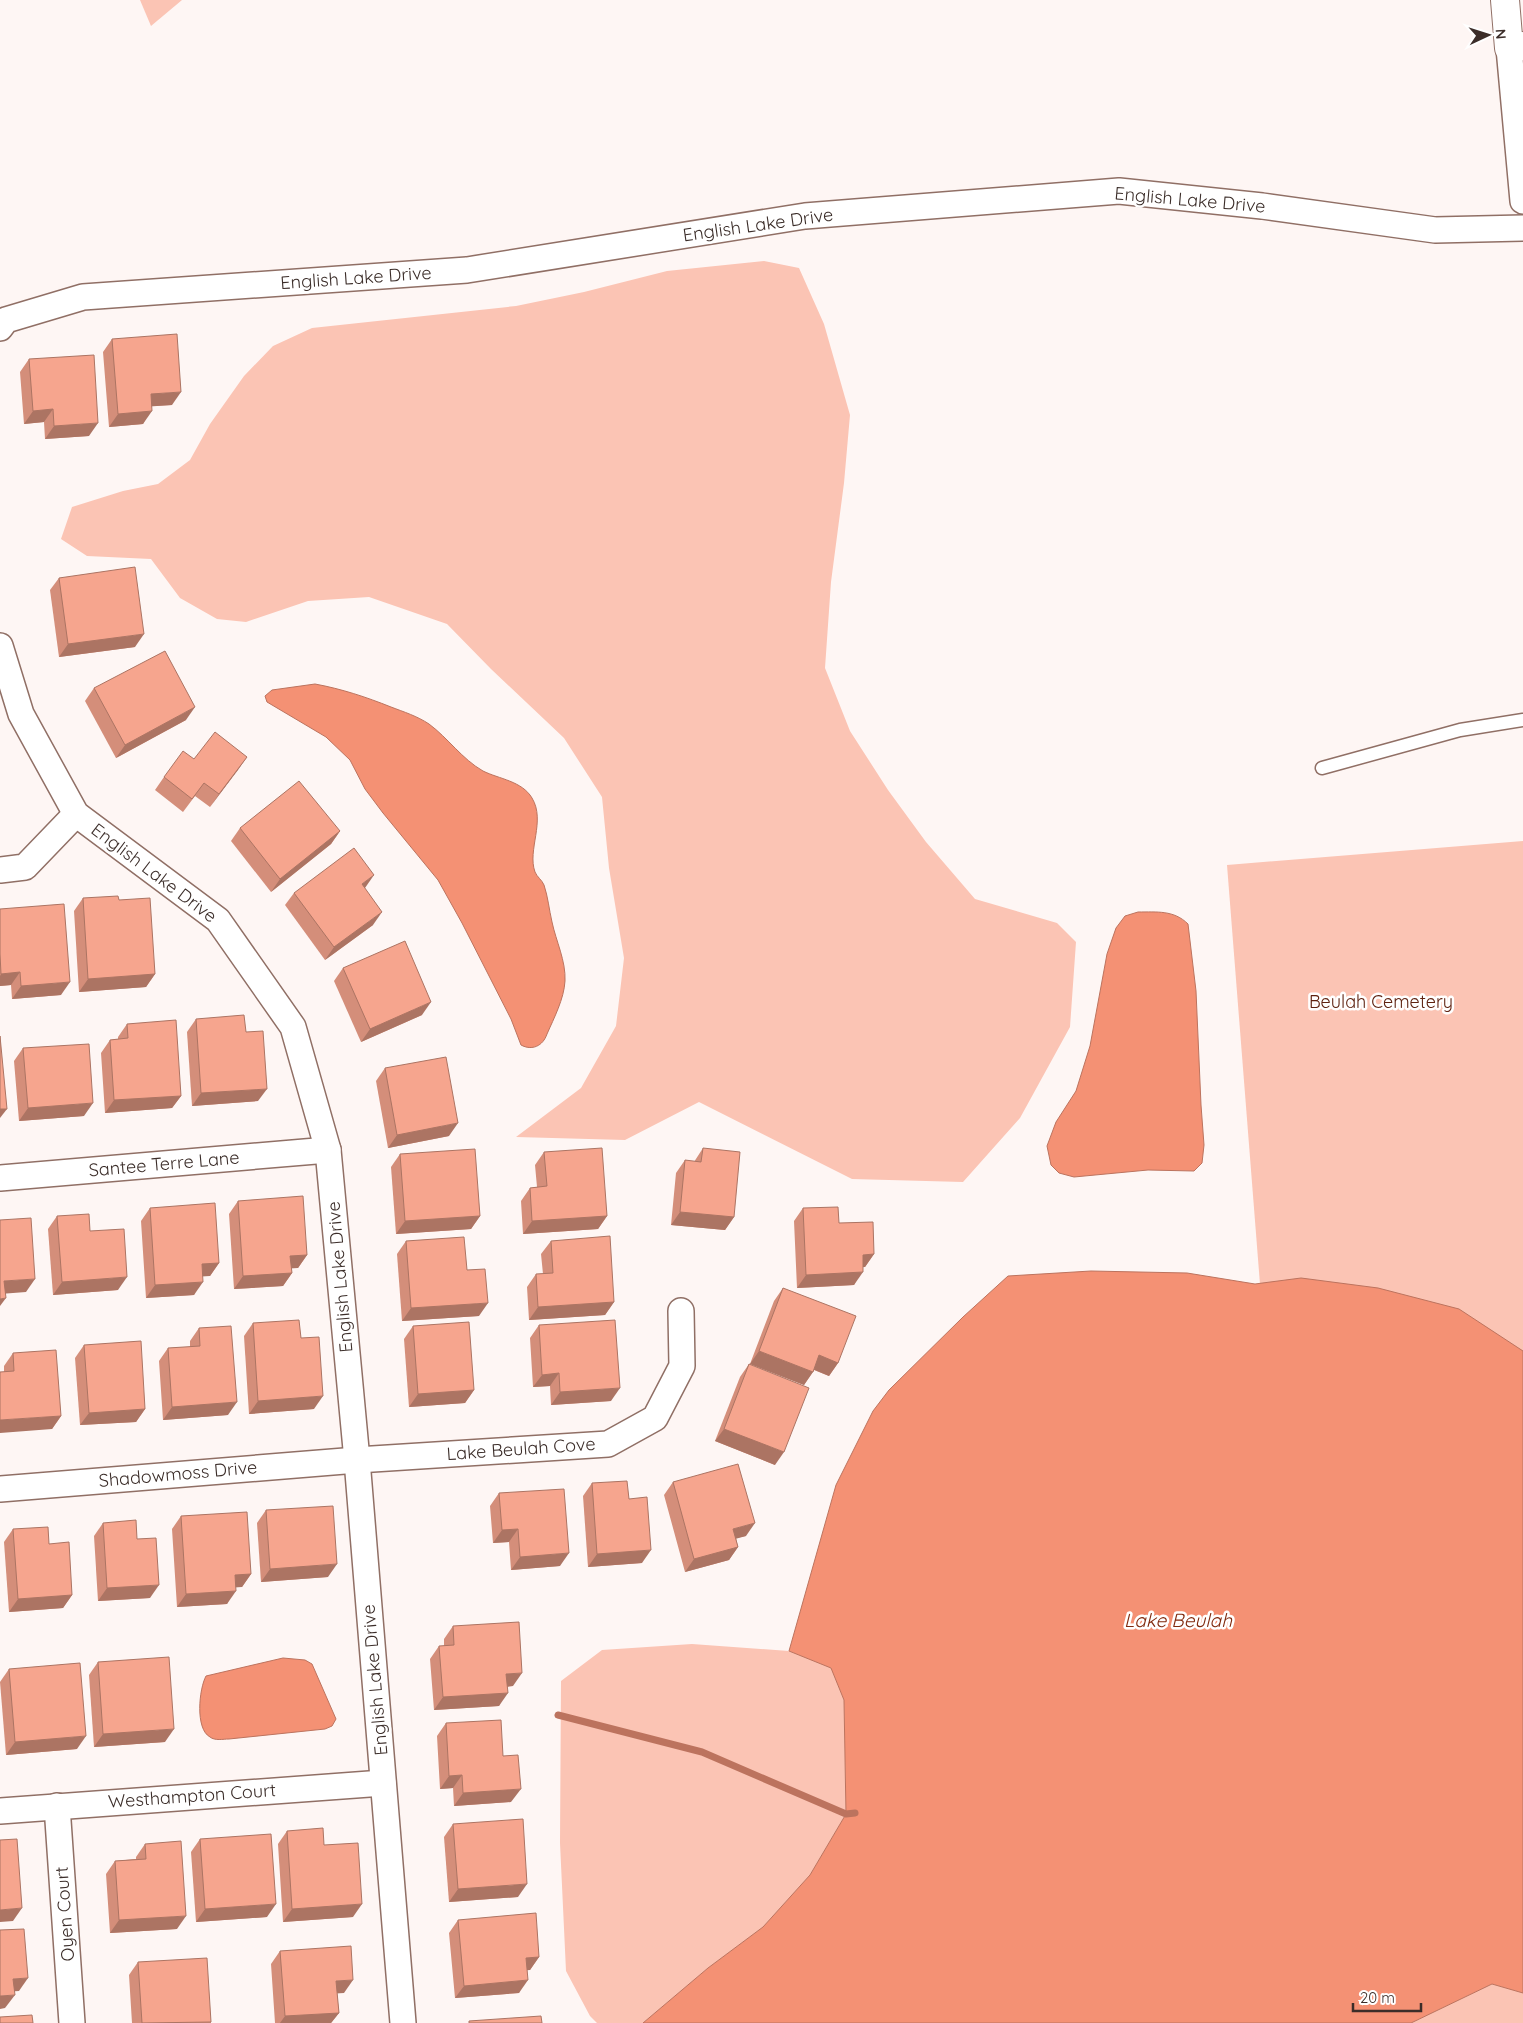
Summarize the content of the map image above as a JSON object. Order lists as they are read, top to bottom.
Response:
{
  "streets": {
    "street": [
      "English Lake Drive",
      "Santee Terre Lane",
      "Lake Beulah Cove",
      "Shadowmoss Drive",
      "Westhampton Court",
      "Oyen Court"
    ]
  },
  "crossings": [
    ["English Lake Drive", "Santee Terre Lane"],
    ["English Lake Drive", "Lake Beulah Cove"],
    ["English Lake Drive", "Shadowmoss Drive"],
    ["English Lake Drive", "Westhampton Court"],
    ["Lake Beulah Cove", "Shadowmoss Drive"],
    ["Westhampton Court", "Oyen Court"]
  ],
  "water": ["Lake Beulah"],
  "parks": ["Beulah Cemetery"],
  "scale_bar": "20 m",
  "north": "right"
}
